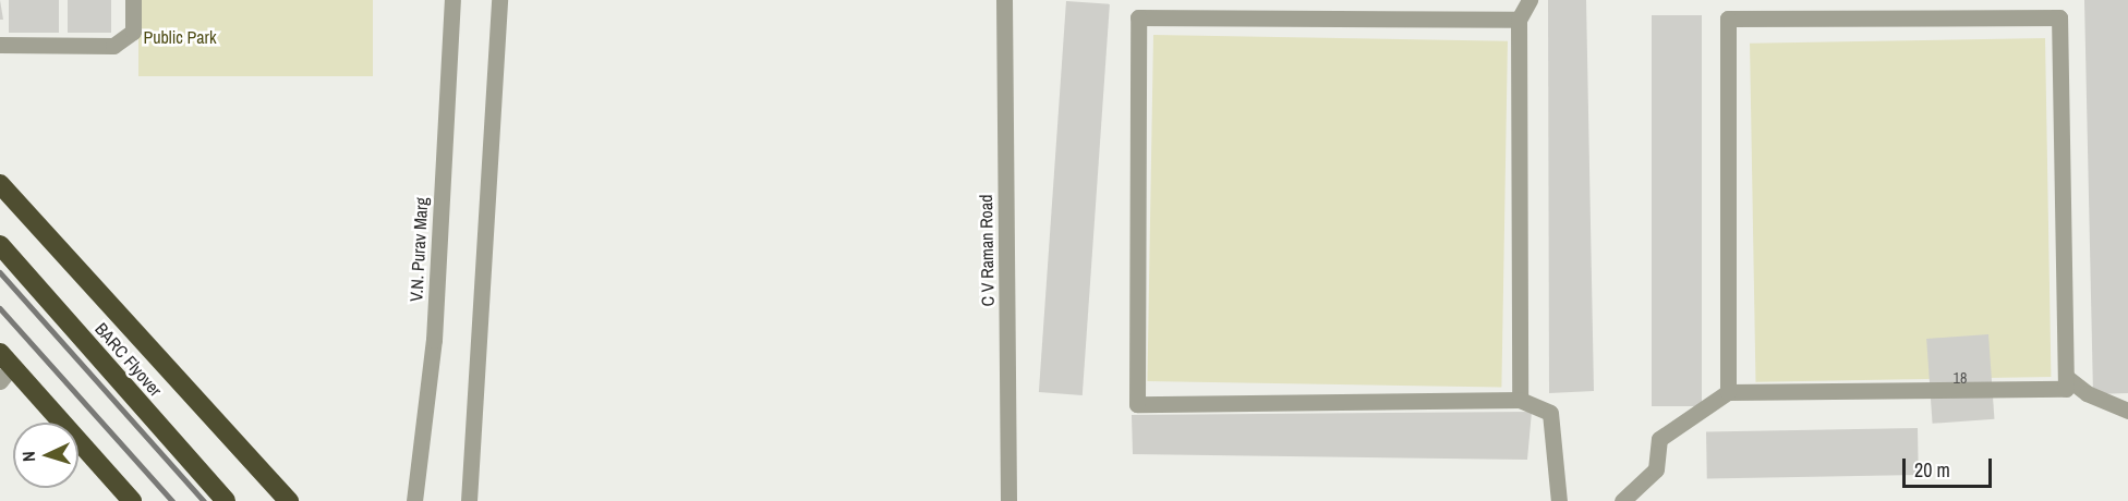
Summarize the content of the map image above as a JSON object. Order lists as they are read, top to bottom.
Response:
{
  "streets": {
    "highway": ["BARC Flyover"],
    "street": ["V.N. Purav Marg", "C V Raman Road"]
  },
  "parks": ["Public Park"],
  "house_numbers": ["18"],
  "scale_bar": "20 m",
  "north": "left"
}
